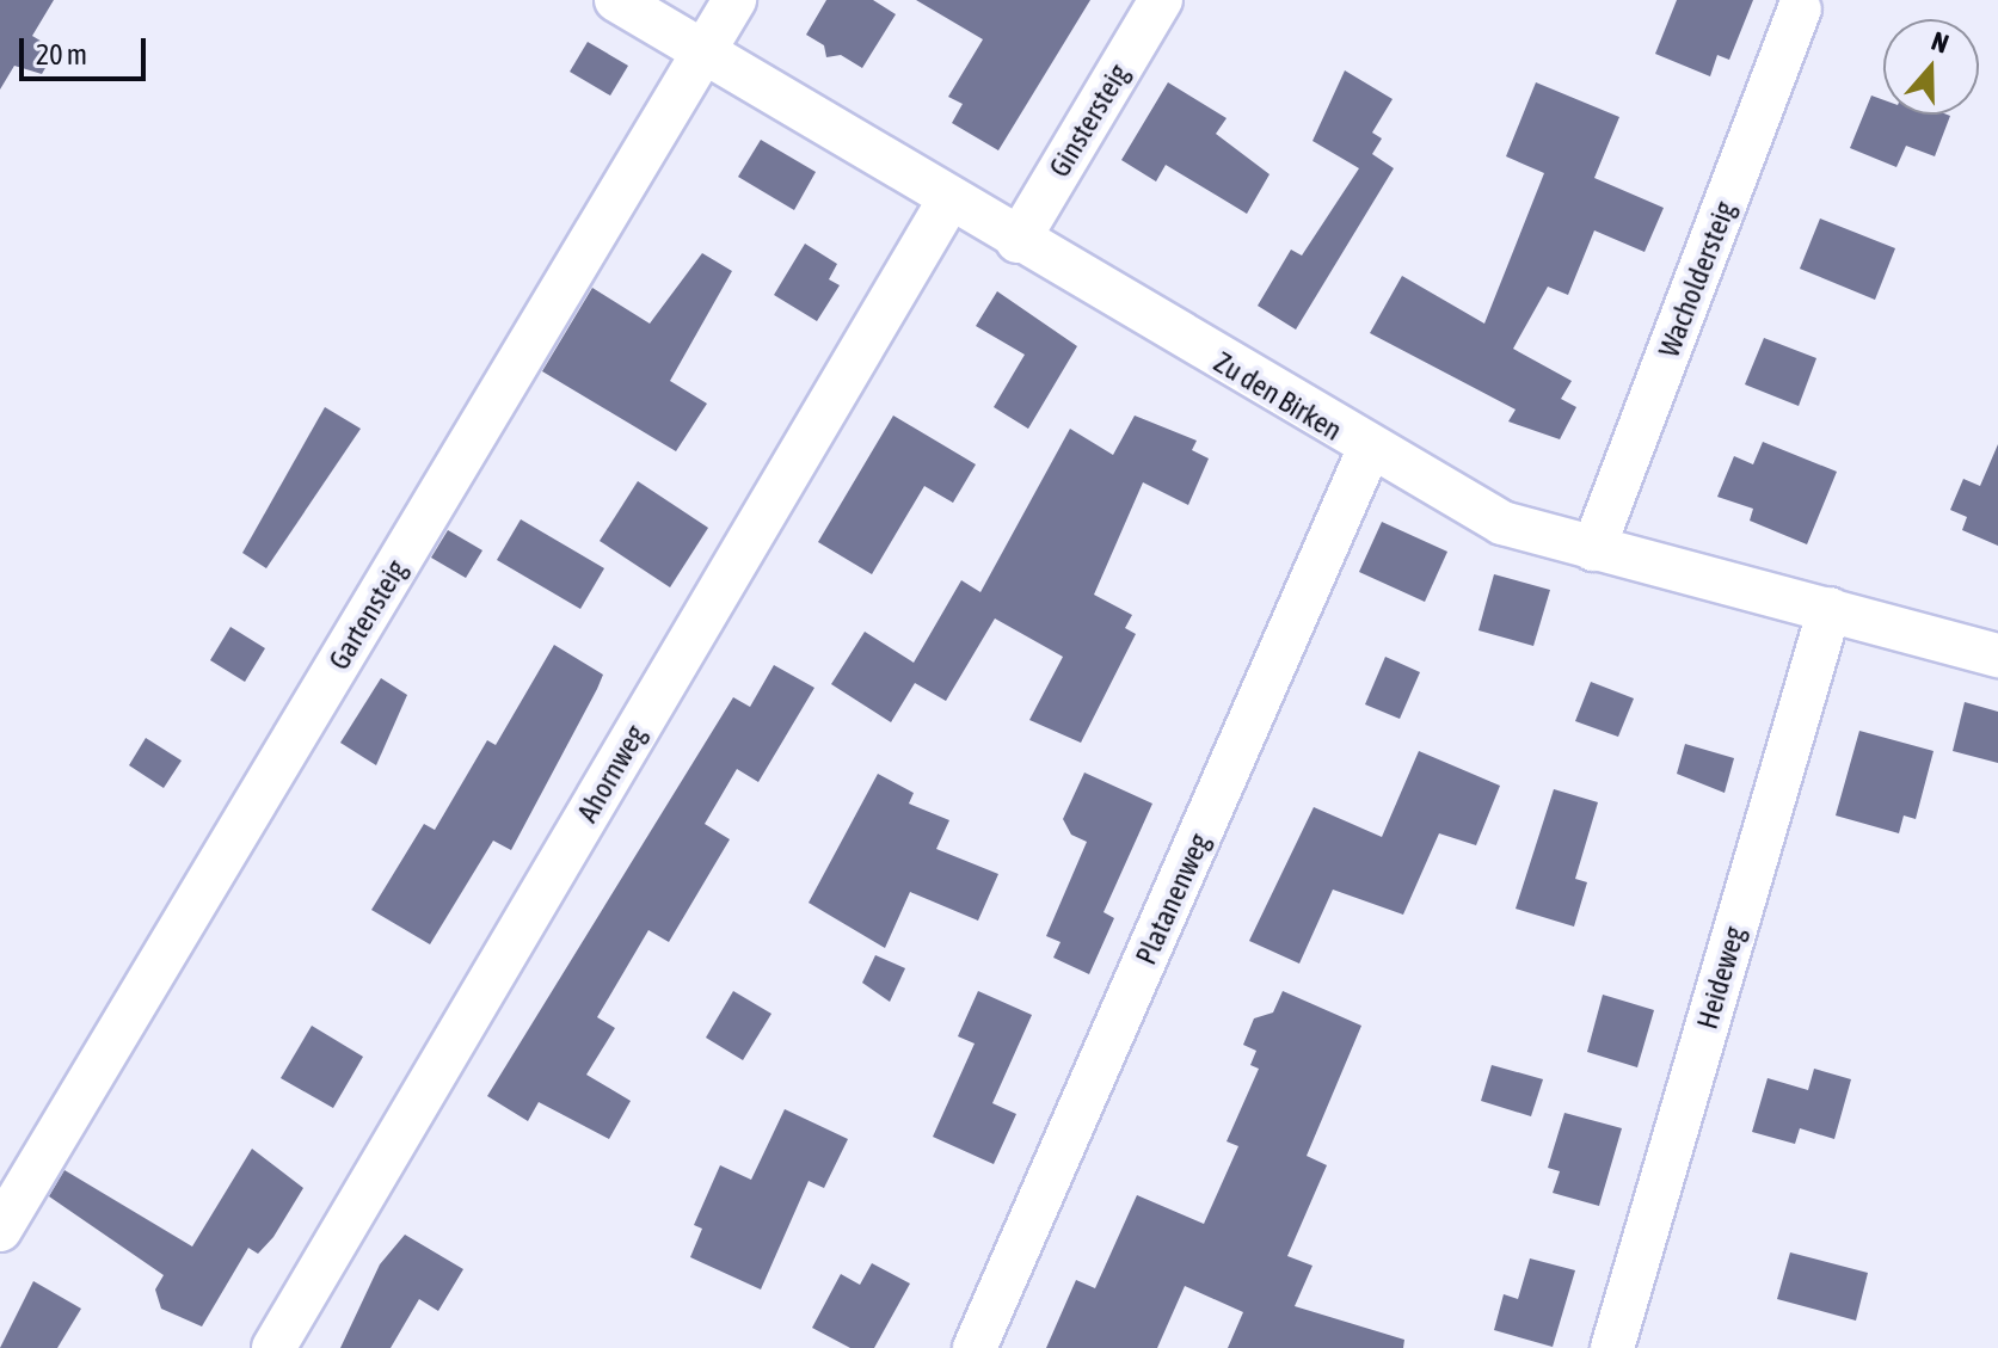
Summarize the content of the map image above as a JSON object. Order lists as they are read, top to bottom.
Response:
{
  "streets": {
    "street": [
      "Ginstersteig",
      "Wacholdersteig",
      "Zu den Birken",
      "Gartensteig",
      "Ahornweg",
      "Platanenweg",
      "Heideweg"
    ]
  },
  "crossings": [
    ["Ginstersteig", "Zu den Birken"],
    ["Wacholdersteig", "Zu den Birken"],
    ["Zu den Birken", "Gartensteig"],
    ["Zu den Birken", "Ahornweg"],
    ["Zu den Birken", "Platanenweg"],
    ["Zu den Birken", "Heideweg"]
  ],
  "scale_bar": "20 m",
  "north": "top"
}
